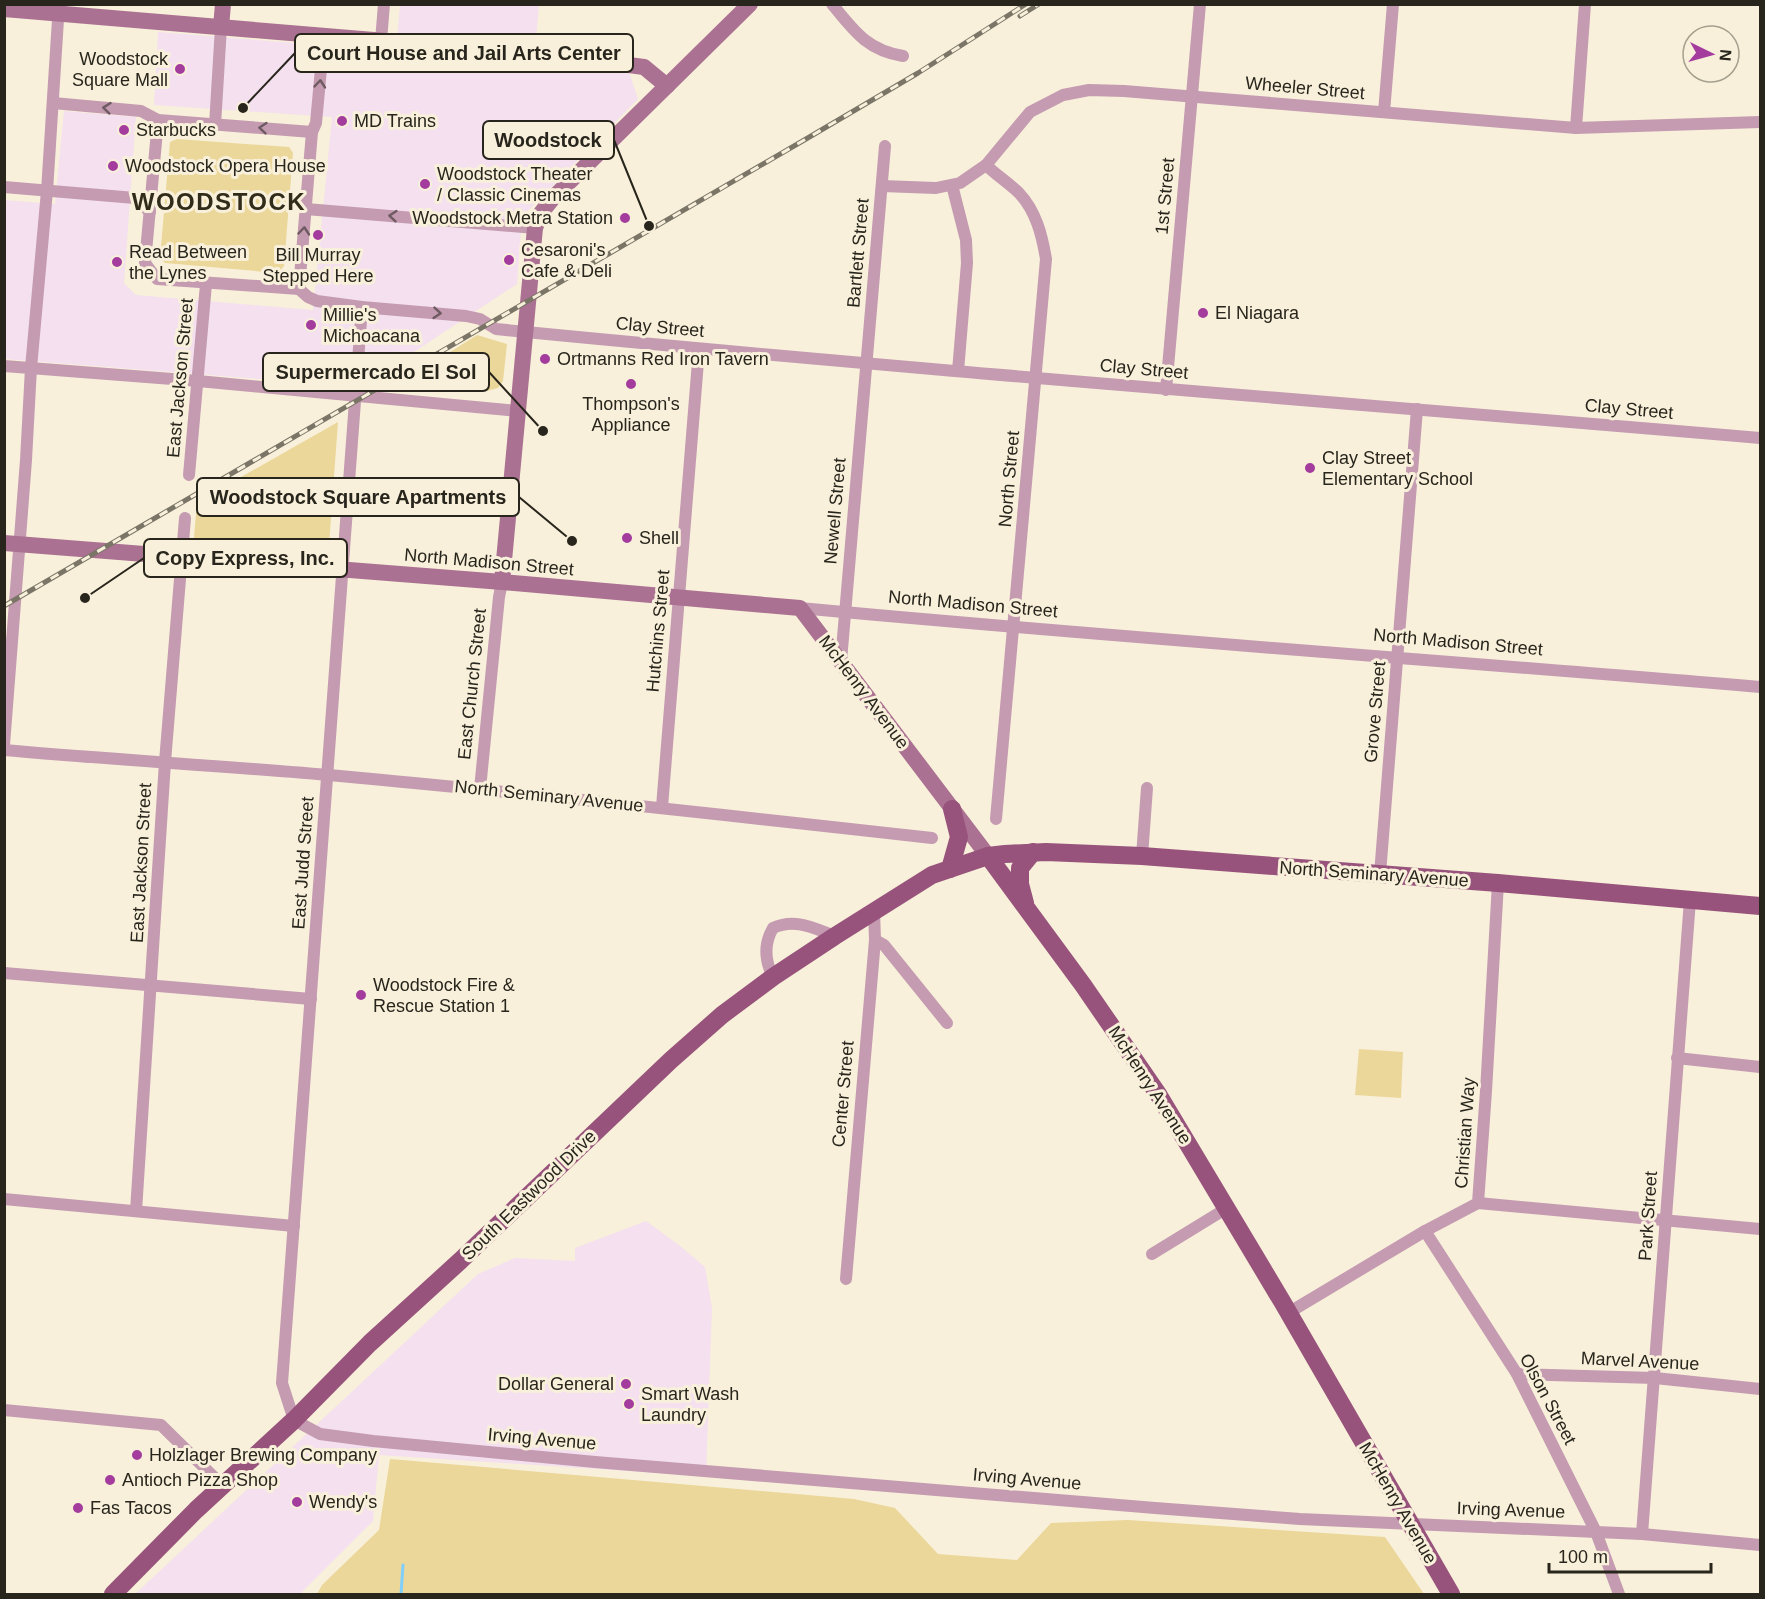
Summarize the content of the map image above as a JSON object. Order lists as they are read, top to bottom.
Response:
{
  "streets": {
    "main road": [
      "North Madison Street",
      "McHenry Avenue",
      "North Seminary Avenue",
      "South Eastwood Drive"
    ],
    "street": [
      "Wheeler Street",
      "1st Street",
      "Bartlett Street",
      "Clay Street",
      "East Jackson Street",
      "North Street",
      "Newell Street",
      "Hutchins Street",
      "East Church Street",
      "Grove Street",
      "East Judd Street",
      "Center Street",
      "Christian Way",
      "Park Street",
      "Marvel Avenue",
      "Olson Street",
      "Irving Avenue"
    ]
  },
  "crossings": [
    ["Wheeler Street", "1st Street"],
    ["Wheeler Street", "Bartlett Street"],
    ["Wheeler Street", "North Street"],
    ["1st Street", "Clay Street"],
    ["Bartlett Street", "Clay Street"],
    ["Bartlett Street", "Newell Street"],
    ["Clay Street", "North Street"],
    ["Clay Street", "Newell Street"],
    ["Clay Street", "Hutchins Street"],
    ["Clay Street", "Grove Street"],
    ["Clay Street", "East Judd Street"],
    ["East Jackson Street", "North Madison Street"],
    ["East Jackson Street", "North Seminary Avenue"],
    ["North Street", "North Madison Street"],
    ["Newell Street", "North Madison Street"],
    ["Newell Street", "McHenry Avenue"],
    ["North Madison Street", "Hutchins Street"],
    ["North Madison Street", "East Church Street"],
    ["North Madison Street", "McHenry Avenue"],
    ["North Madison Street", "Grove Street"],
    ["North Madison Street", "East Judd Street"],
    ["Hutchins Street", "North Seminary Avenue"],
    ["East Church Street", "North Seminary Avenue"],
    ["McHenry Avenue", "North Seminary Avenue"],
    ["McHenry Avenue", "Christian Way"],
    ["McHenry Avenue", "South Eastwood Drive"],
    ["McHenry Avenue", "Irving Avenue"],
    ["Grove Street", "North Seminary Avenue"],
    ["North Seminary Avenue", "East Judd Street"],
    ["North Seminary Avenue", "Christian Way"],
    ["North Seminary Avenue", "South Eastwood Drive"],
    ["North Seminary Avenue", "Park Street"],
    ["East Judd Street", "South Eastwood Drive"],
    ["East Judd Street", "Irving Avenue"],
    ["Center Street", "South Eastwood Drive"],
    ["Christian Way", "Olson Street"],
    ["South Eastwood Drive", "Irving Avenue"],
    ["Park Street", "Marvel Avenue"],
    ["Park Street", "Irving Avenue"],
    ["Marvel Avenue", "Olson Street"],
    ["Olson Street", "Irving Avenue"]
  ],
  "districts": ["WOODSTOCK"],
  "places": [
    "Woodstock Square Mall",
    "Court House and Jail Arts Center",
    "MD Trains",
    "Starbucks",
    "Woodstock Opera House",
    "Woodstock Theater / Classic Cinemas",
    "Woodstock Metra Station",
    "Woodstock",
    "Bill Murray Stepped Here",
    "Cesaroni's Cafe & Deli",
    "Read Between the Lynes",
    "El Niagara",
    "Millie's Michoacana",
    "Ortmanns Red Iron Tavern",
    "Thompson's Appliance",
    "Supermercado El Sol",
    "Clay Street Elementary School",
    "Shell",
    "Woodstock Square Apartments",
    "Copy Express, Inc.",
    "Woodstock Fire & Rescue Station 1",
    "Dollar General",
    "Smart Wash Laundry",
    "Holzlager Brewing Company",
    "Antioch Pizza Shop",
    "Wendy's",
    "Fas Tacos"
  ],
  "scale_bar": "100 m",
  "north": "right"
}
